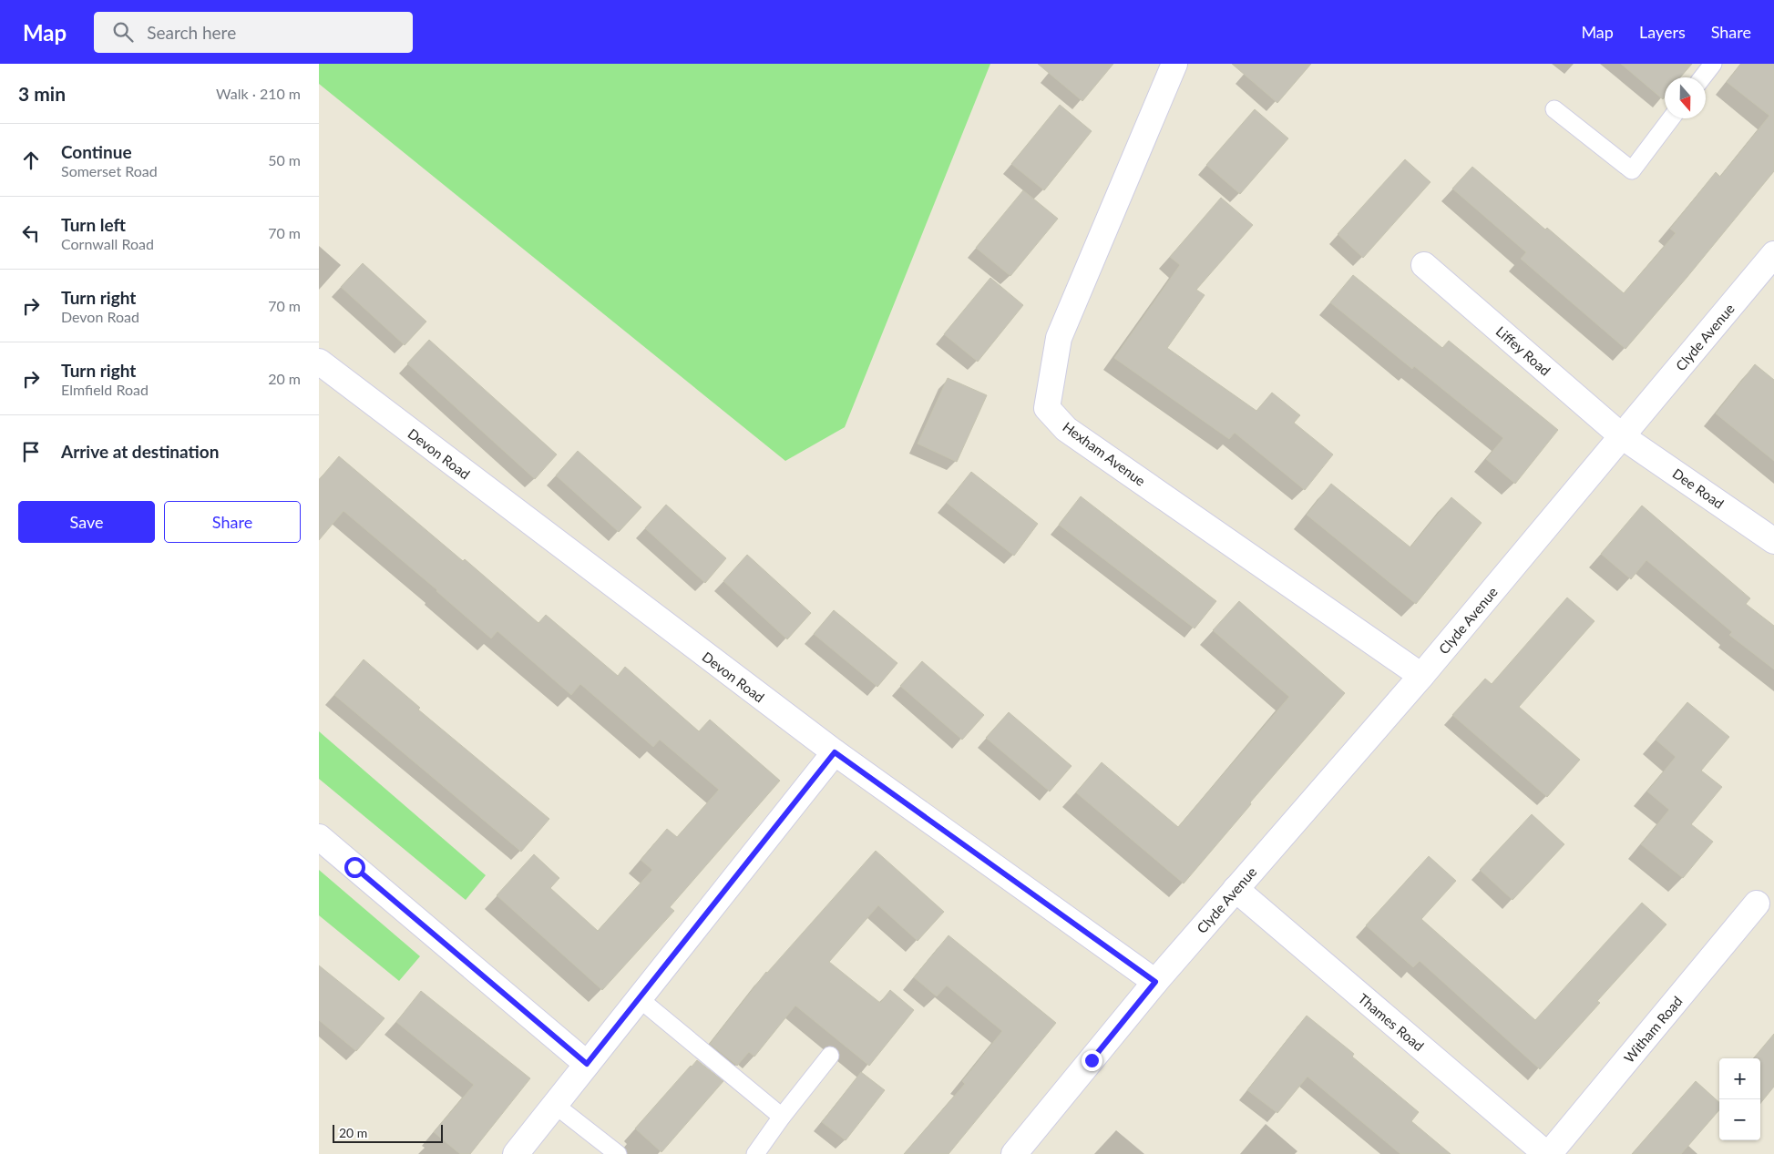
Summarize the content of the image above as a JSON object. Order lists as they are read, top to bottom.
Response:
{
  "streets": {
    "street": [
      "Clyde Avenue",
      "Liffey Road",
      "Devon Road",
      "Hexham Avenue",
      "Dee Road",
      "Thames Road",
      "Witham Road"
    ]
  },
  "crossings": [
    ["Clyde Avenue", "Liffey Road"],
    ["Clyde Avenue", "Devon Road"],
    ["Clyde Avenue", "Hexham Avenue"],
    ["Clyde Avenue", "Dee Road"],
    ["Clyde Avenue", "Thames Road"],
    ["Liffey Road", "Dee Road"],
    ["Thames Road", "Witham Road"]
  ],
  "scale_bar": "20 m",
  "north": "bottom",
  "page": {
    "header": "Map",
    "search": "Search here",
    "nav": ["Map", "Layers", "Share"],
    "heading": ["3 min", "Walk · 210 m"],
    "list": [
      ["Continue", "Somerset Road", "50 m"],
      ["Turn left", "Cornwall Road", "70 m"],
      ["Turn right", "Devon Road", "70 m"],
      ["Turn right", "Elmfield Road", "20 m"],
      "Arrive at destination"
    ],
    "buttons": ["Save", "Share"],
    "map_buttons": ["+", "−"],
    "scale": "20 m"
  }
}
